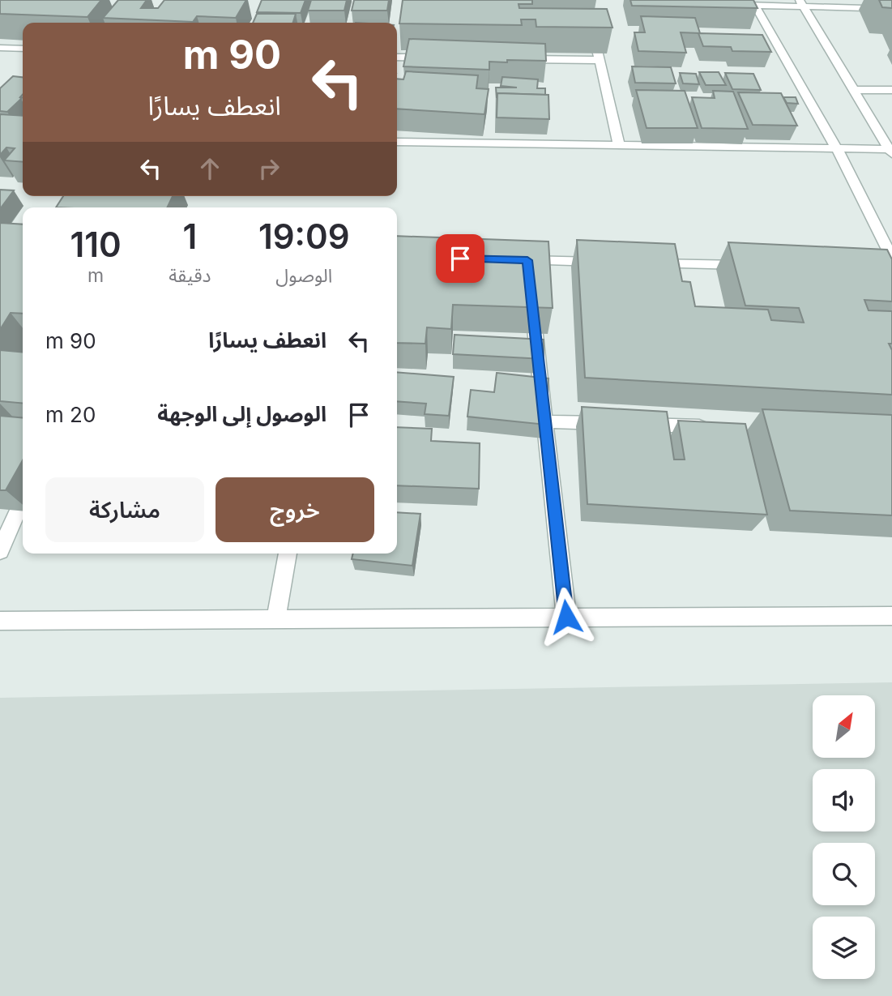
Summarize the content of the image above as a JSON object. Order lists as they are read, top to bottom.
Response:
{
  "north": "top right",
  "page": {
    "turn": ["90 m", "انعطف يسارًا"],
    "eta": [
      "19:09",
      "الوصول",
      "1",
      "دقيقة",
      "110",
      "m"
    ],
    "list": [
      {
        "name": "انعطف يسارًا",
        "value": "90 m"
      },
      {
        "name": "الوصول إلى الوجهة",
        "value": "20 m"
      }
    ],
    "buttons": ["خروج", "مشاركة"]
  }
}
